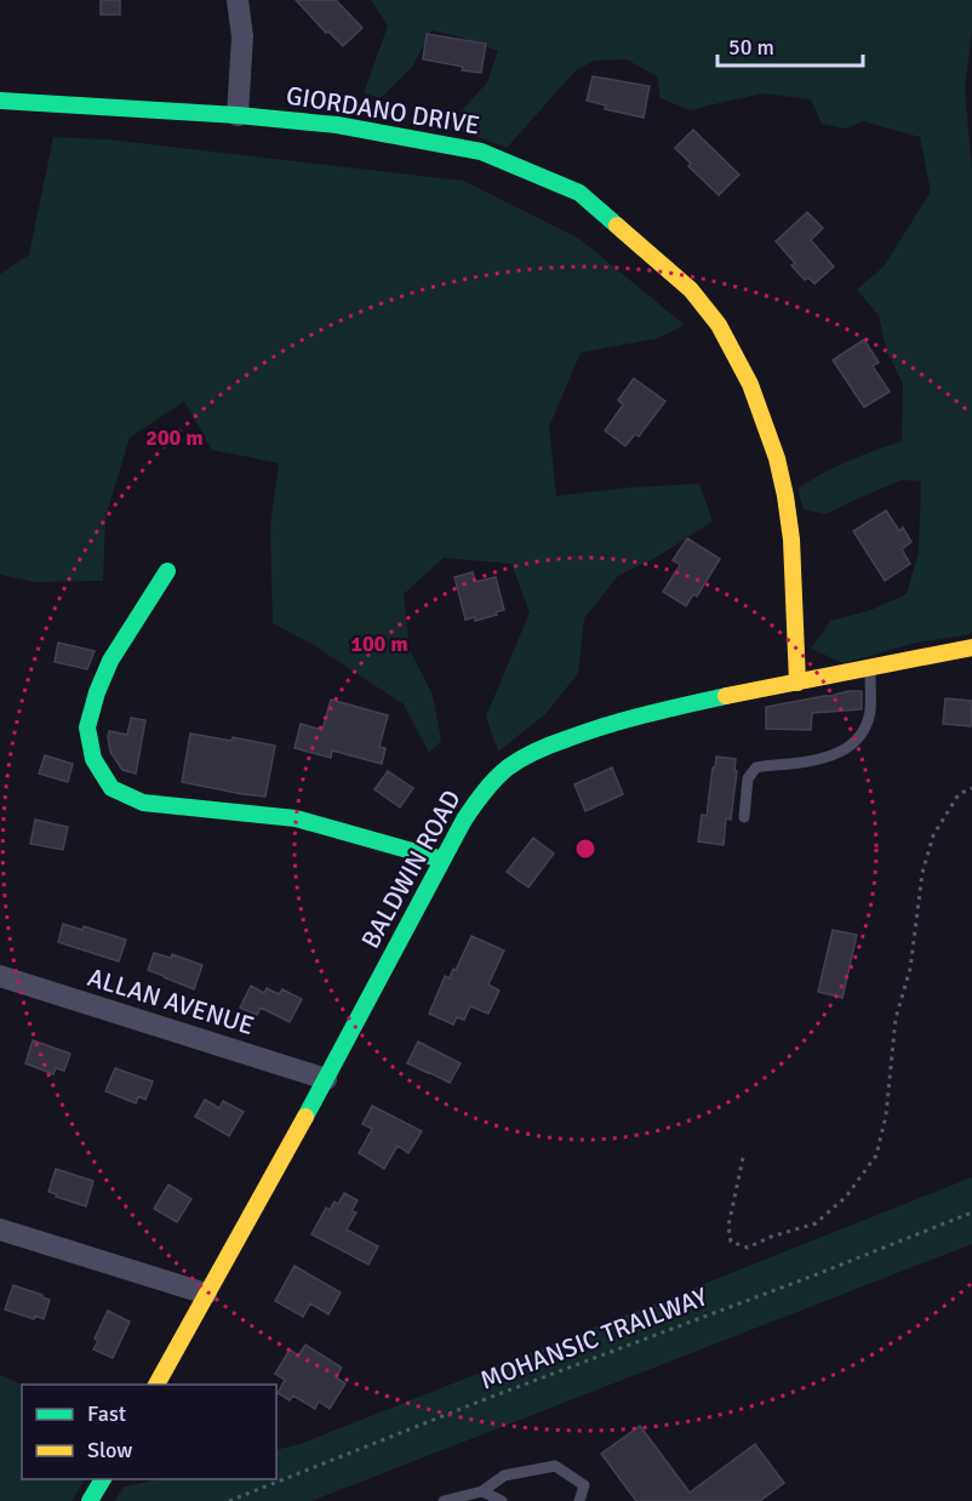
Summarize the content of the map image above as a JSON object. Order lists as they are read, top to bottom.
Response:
{
  "streets": {
    "street": ["GIORDANO DRIVE", "BALDWIN ROAD", "ALLAN AVENUE"],
    "path": ["MOHANSIC TRAILWAY"]
  },
  "crossings": [
    ["GIORDANO DRIVE", "BALDWIN ROAD"],
    ["BALDWIN ROAD", "ALLAN AVENUE"]
  ],
  "legend": ["Fast", "Slow"],
  "scale_bar": "50 m",
  "rings": ["200 m", "100 m"]
}
